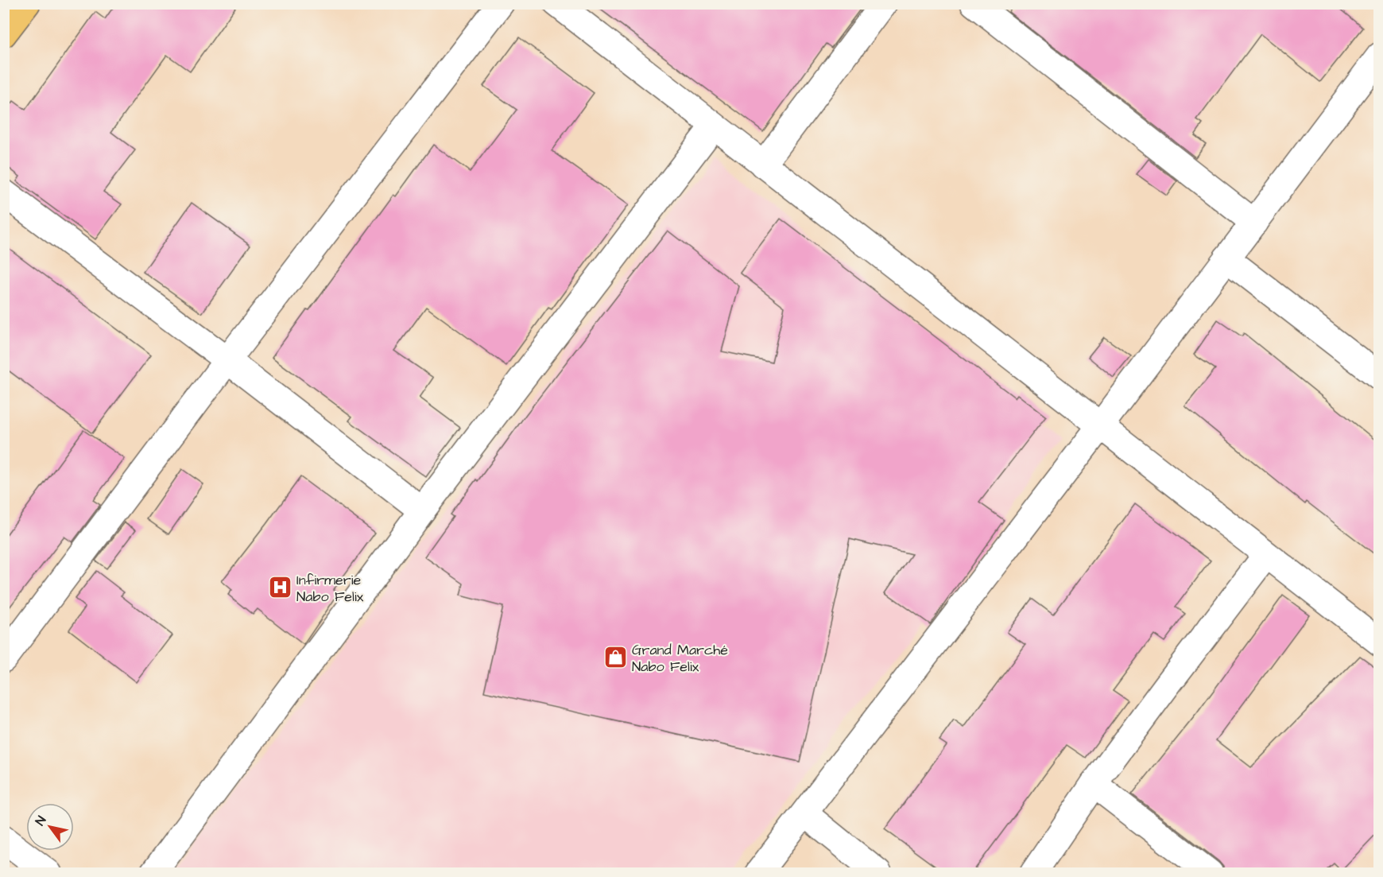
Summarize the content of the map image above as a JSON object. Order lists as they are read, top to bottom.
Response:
{
  "places": {
    "hospital": ["Infirmerie Nabo Felix"],
    "shop": ["Grand Marché Nabo Felix"]
  },
  "north": "top left"
}
